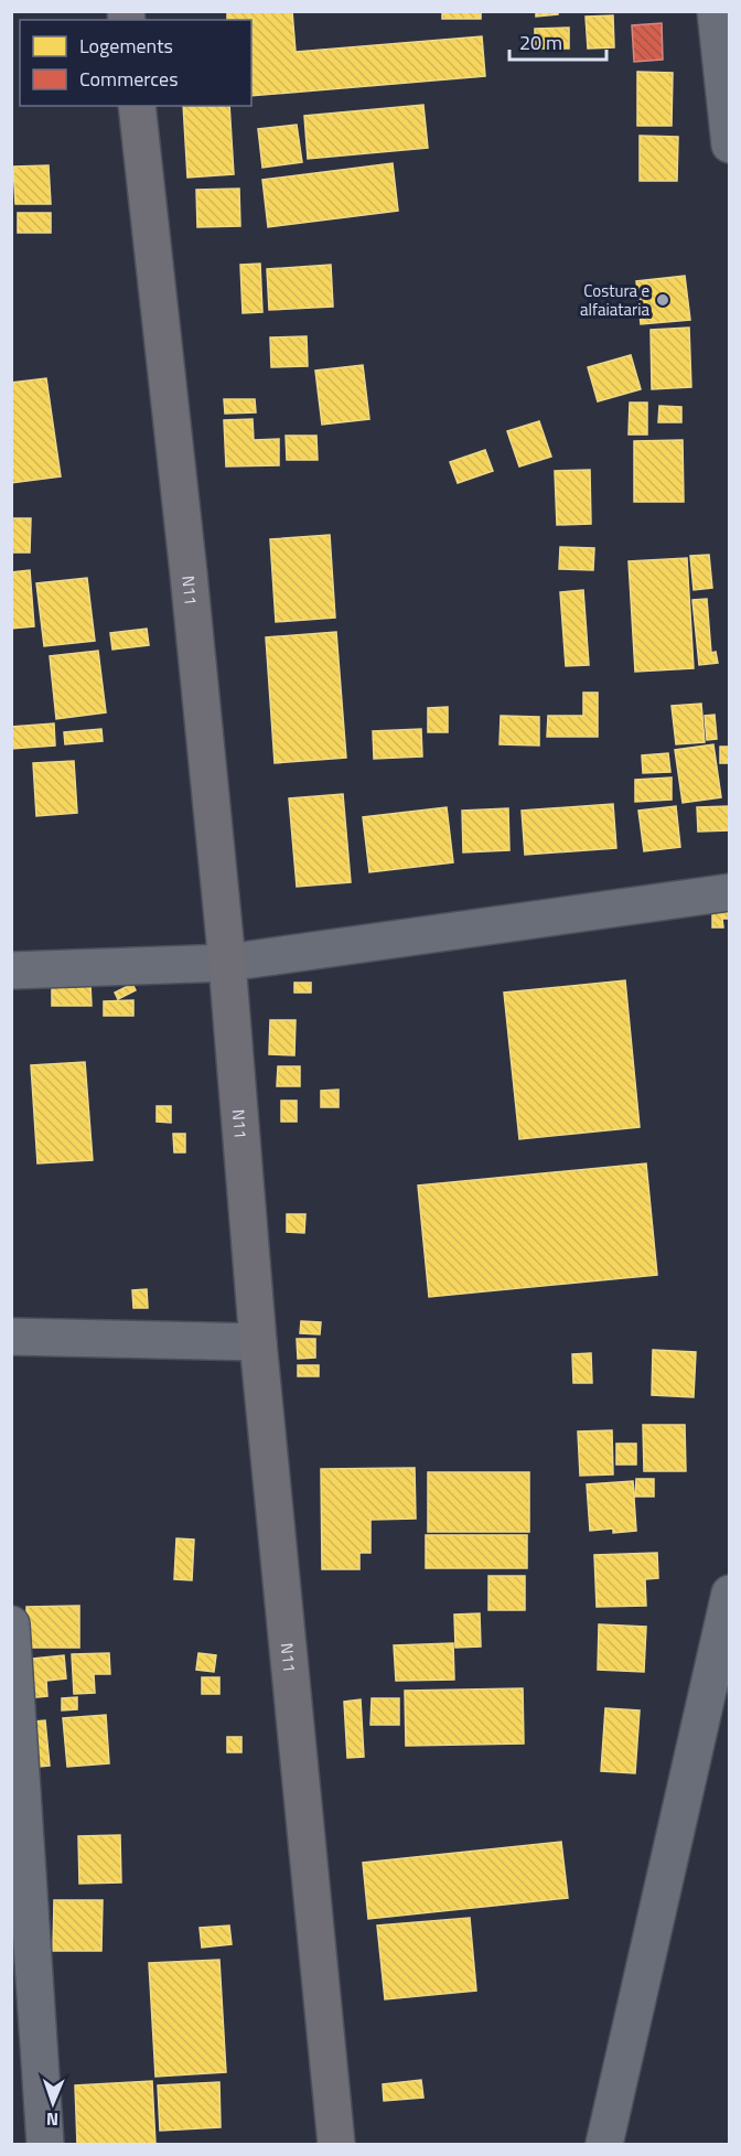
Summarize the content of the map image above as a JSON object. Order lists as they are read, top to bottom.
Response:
{
  "streets": {
    "main road": ["N11"]
  },
  "places": ["Costura e alfaiataria"],
  "legend": ["Logements", "Commerces"],
  "scale_bar": "20 m",
  "north": "bottom"
}
